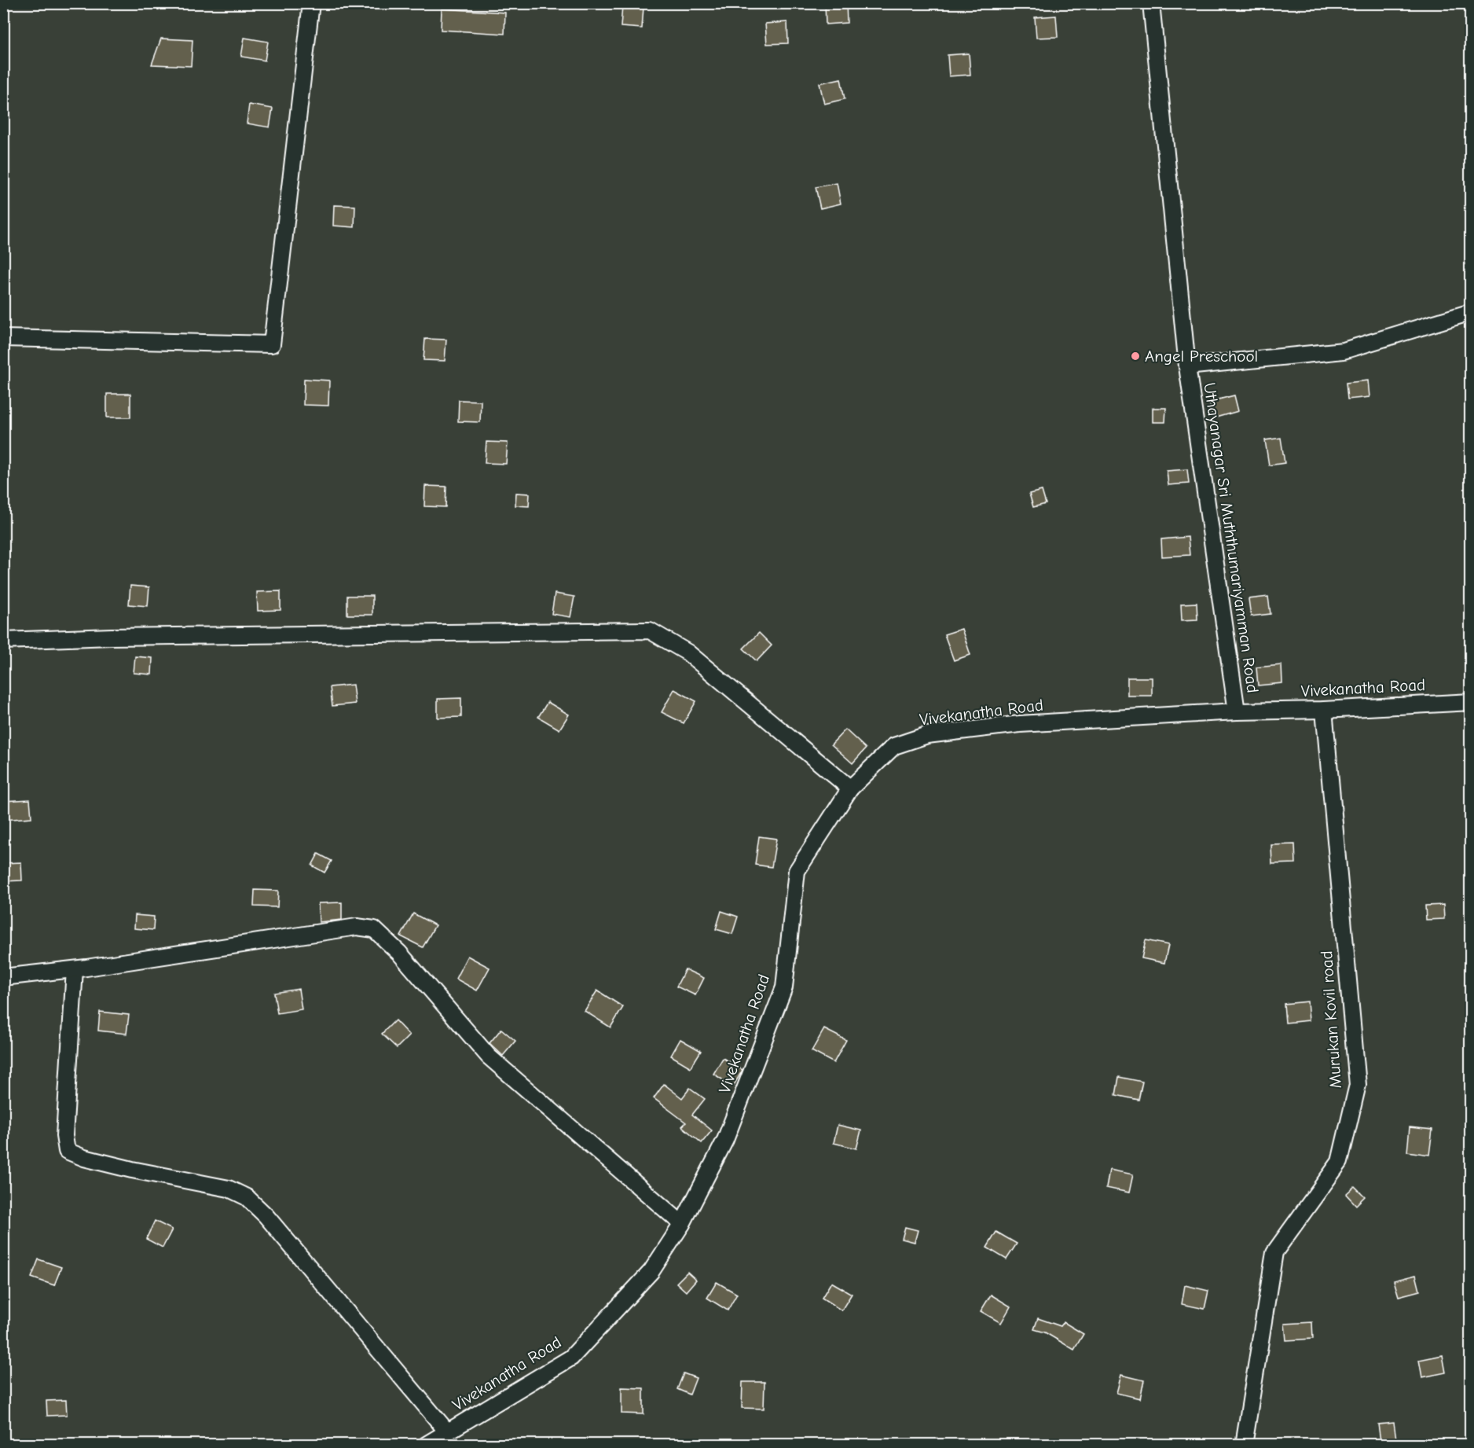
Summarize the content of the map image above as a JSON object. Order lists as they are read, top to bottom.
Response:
{
  "streets": {
    "street": ["Uthayanagar Sri Muththumariyamman Road", "Vivekanatha Road", "Murukan Kovil road"]
  },
  "crossings": [
    ["Uthayanagar Sri Muththumariyamman Road", "Vivekanatha Road"],
    ["Vivekanatha Road", "Murukan Kovil road"]
  ],
  "places": ["Angel Preschool"]
}
